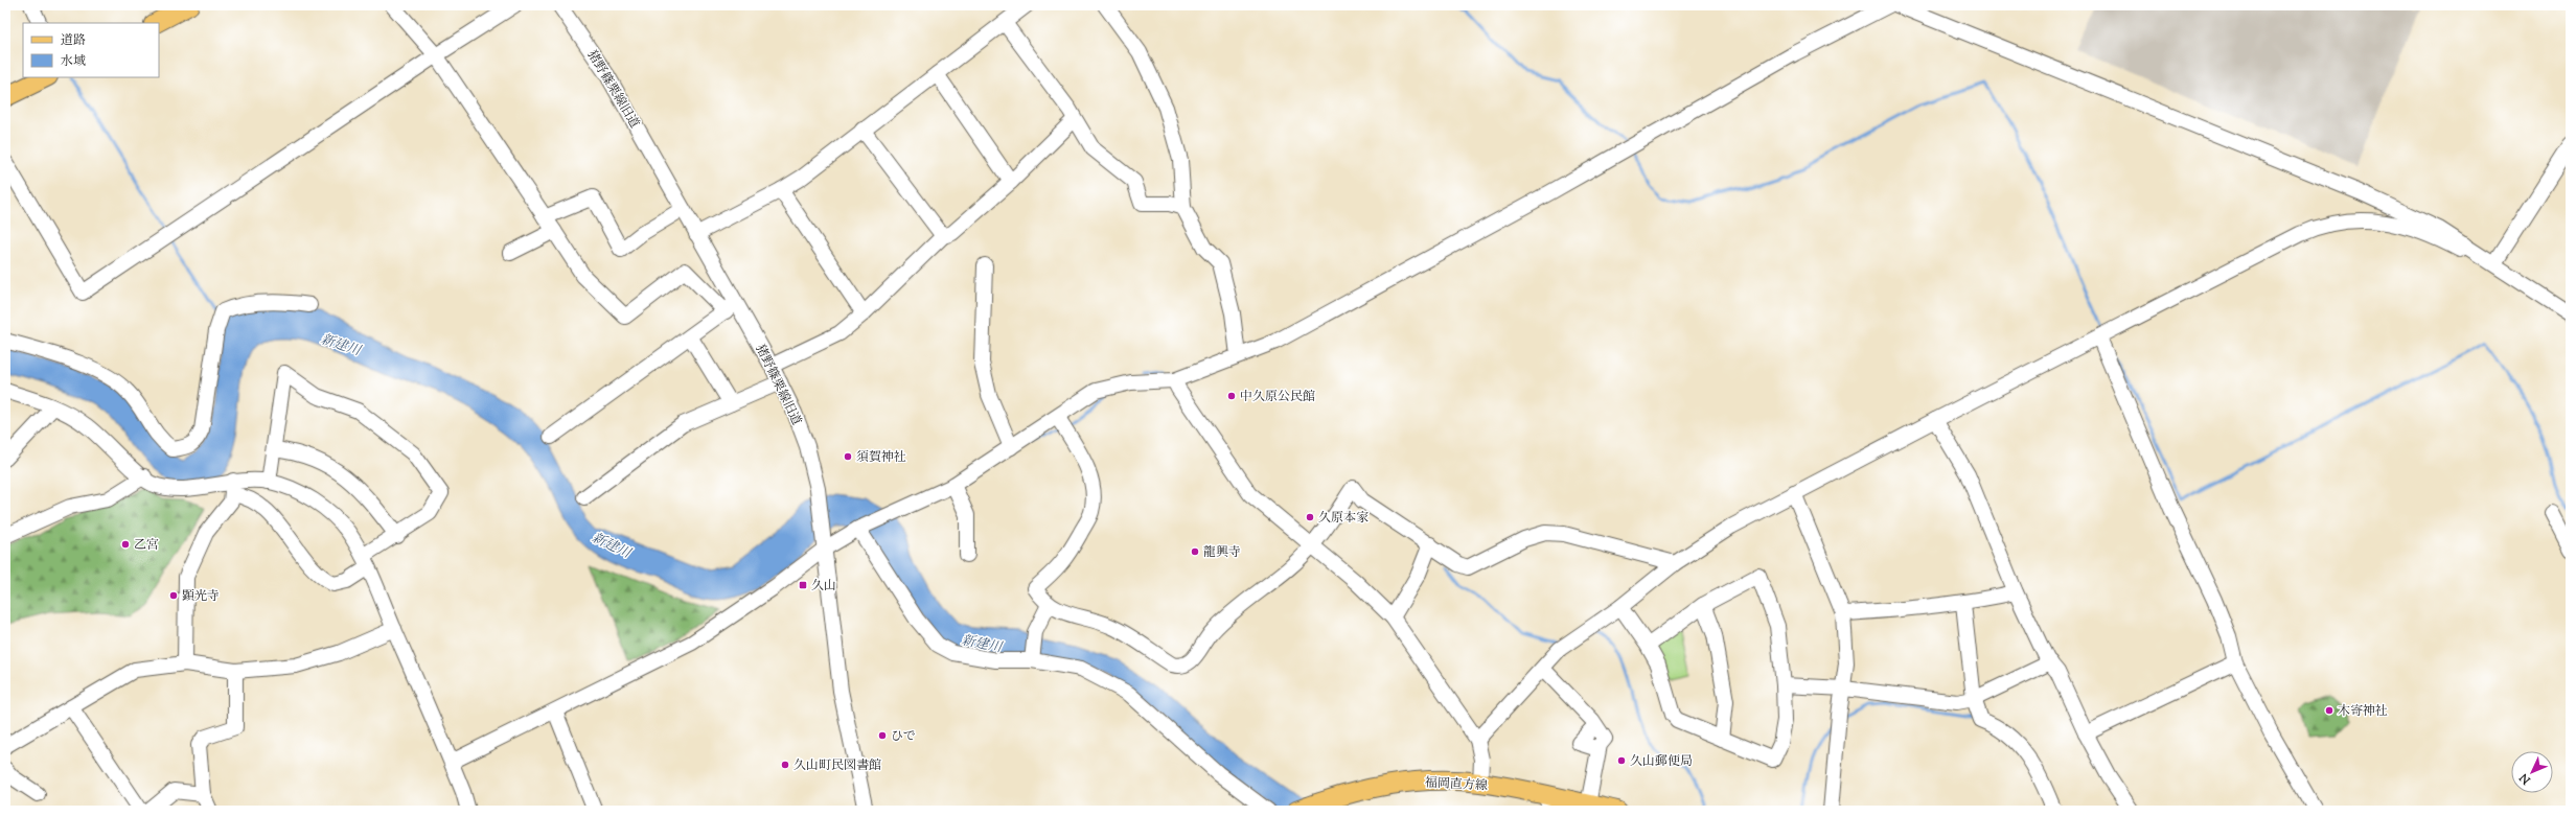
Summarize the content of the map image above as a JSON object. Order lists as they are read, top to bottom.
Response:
{
  "streets": {
    "main road": ["福岡直方線"],
    "street": ["猪野篠栗線旧道"]
  },
  "water": ["新建川"],
  "places": {
    "other": [
      "中久原公民館",
      "須賀神社",
      "久原本家",
      "乙宮",
      "龍興寺",
      "顕光寺",
      "木寄神社",
      "ひで",
      "久山郵便局",
      "久山町民図書館"
    ],
    "transit": ["久山"]
  },
  "legend": ["道路", "水域"],
  "north": "bottom left"
}
